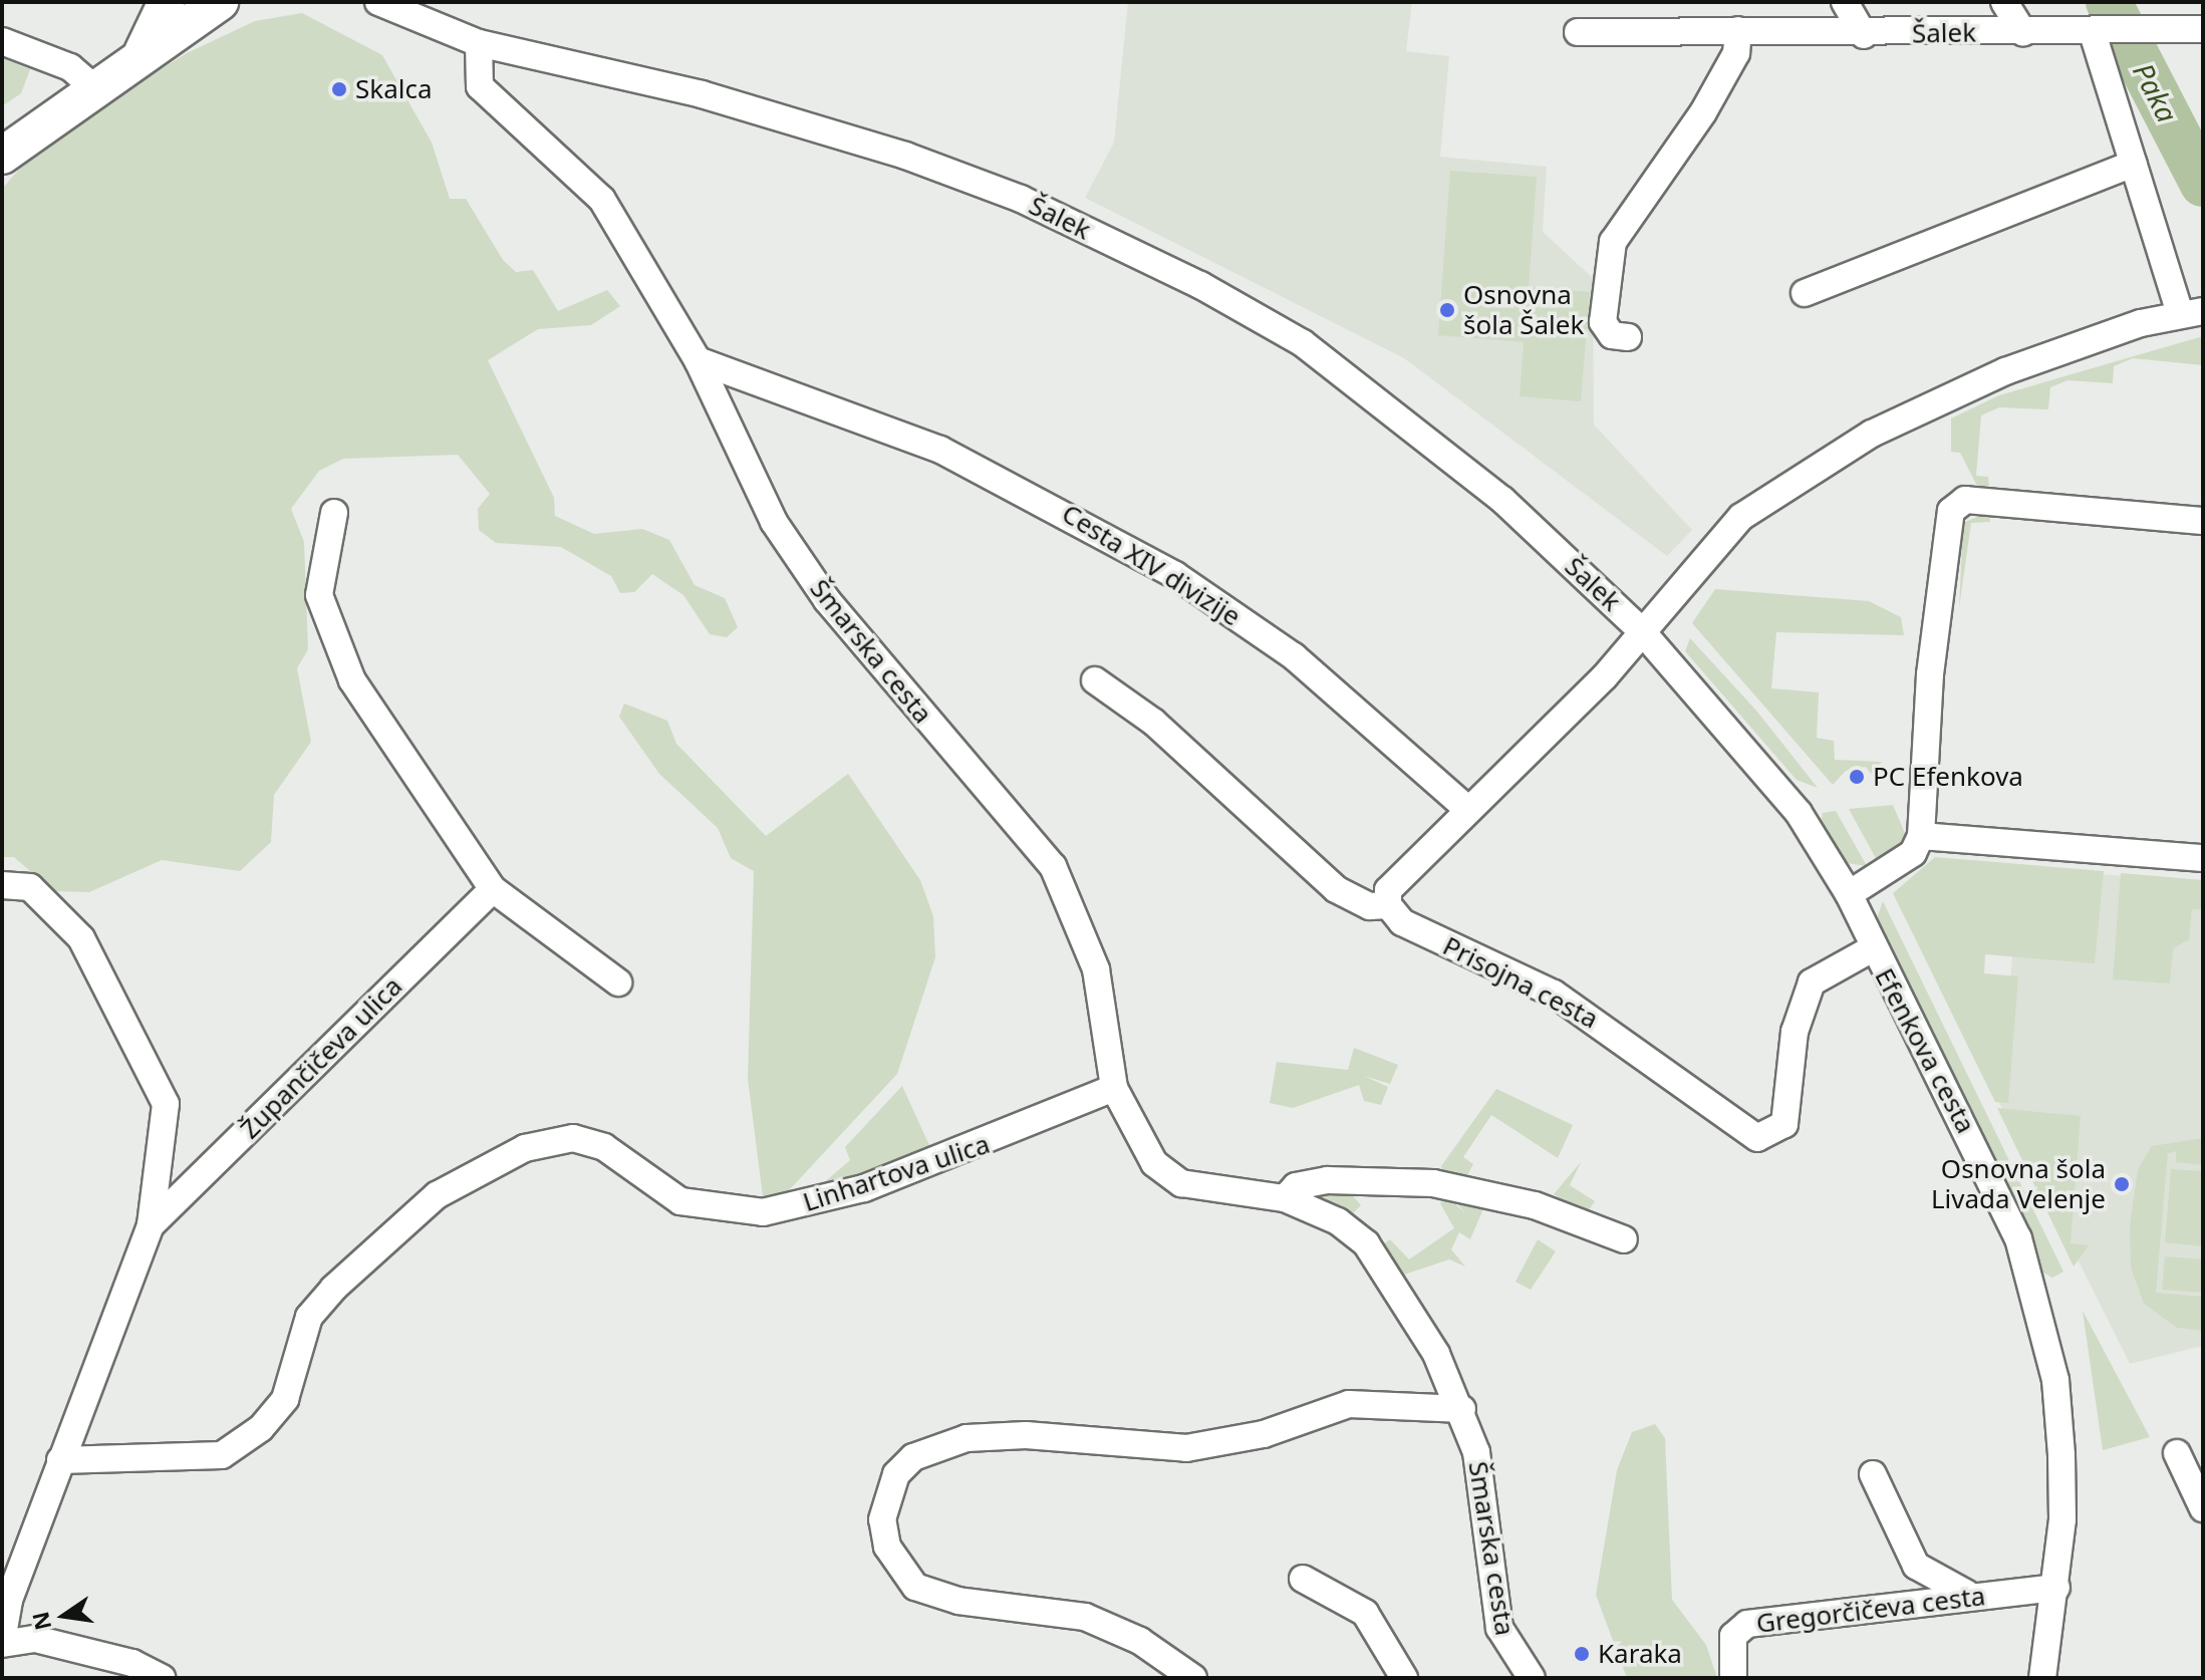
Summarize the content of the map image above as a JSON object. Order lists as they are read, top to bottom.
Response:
{
  "streets": {
    "street": [
      "Šalek",
      "Cesta XIV divizije",
      "Šmarska cesta",
      "Prisojna cesta",
      "Efenkova cesta",
      "Župančičeva ulica",
      "Linhartova ulica",
      "Gregorčičeva cesta"
    ]
  },
  "crossings": [
    ["Šalek", "Šmarska cesta"],
    ["Šalek", "Efenkova cesta"],
    ["Cesta XIV divizije", "Šmarska cesta"],
    ["Šmarska cesta", "Linhartova ulica"],
    ["Prisojna cesta", "Efenkova cesta"],
    ["Efenkova cesta", "Gregorčičeva cesta"],
    ["Župančičeva ulica", "Linhartova ulica"]
  ],
  "water": ["Paka"],
  "places": [
    "Skalca",
    "Osnovna šola Šalek",
    "PC Efenkova",
    "Osnovna šola Livada Velenje",
    "Karaka"
  ],
  "north": "left"
}
